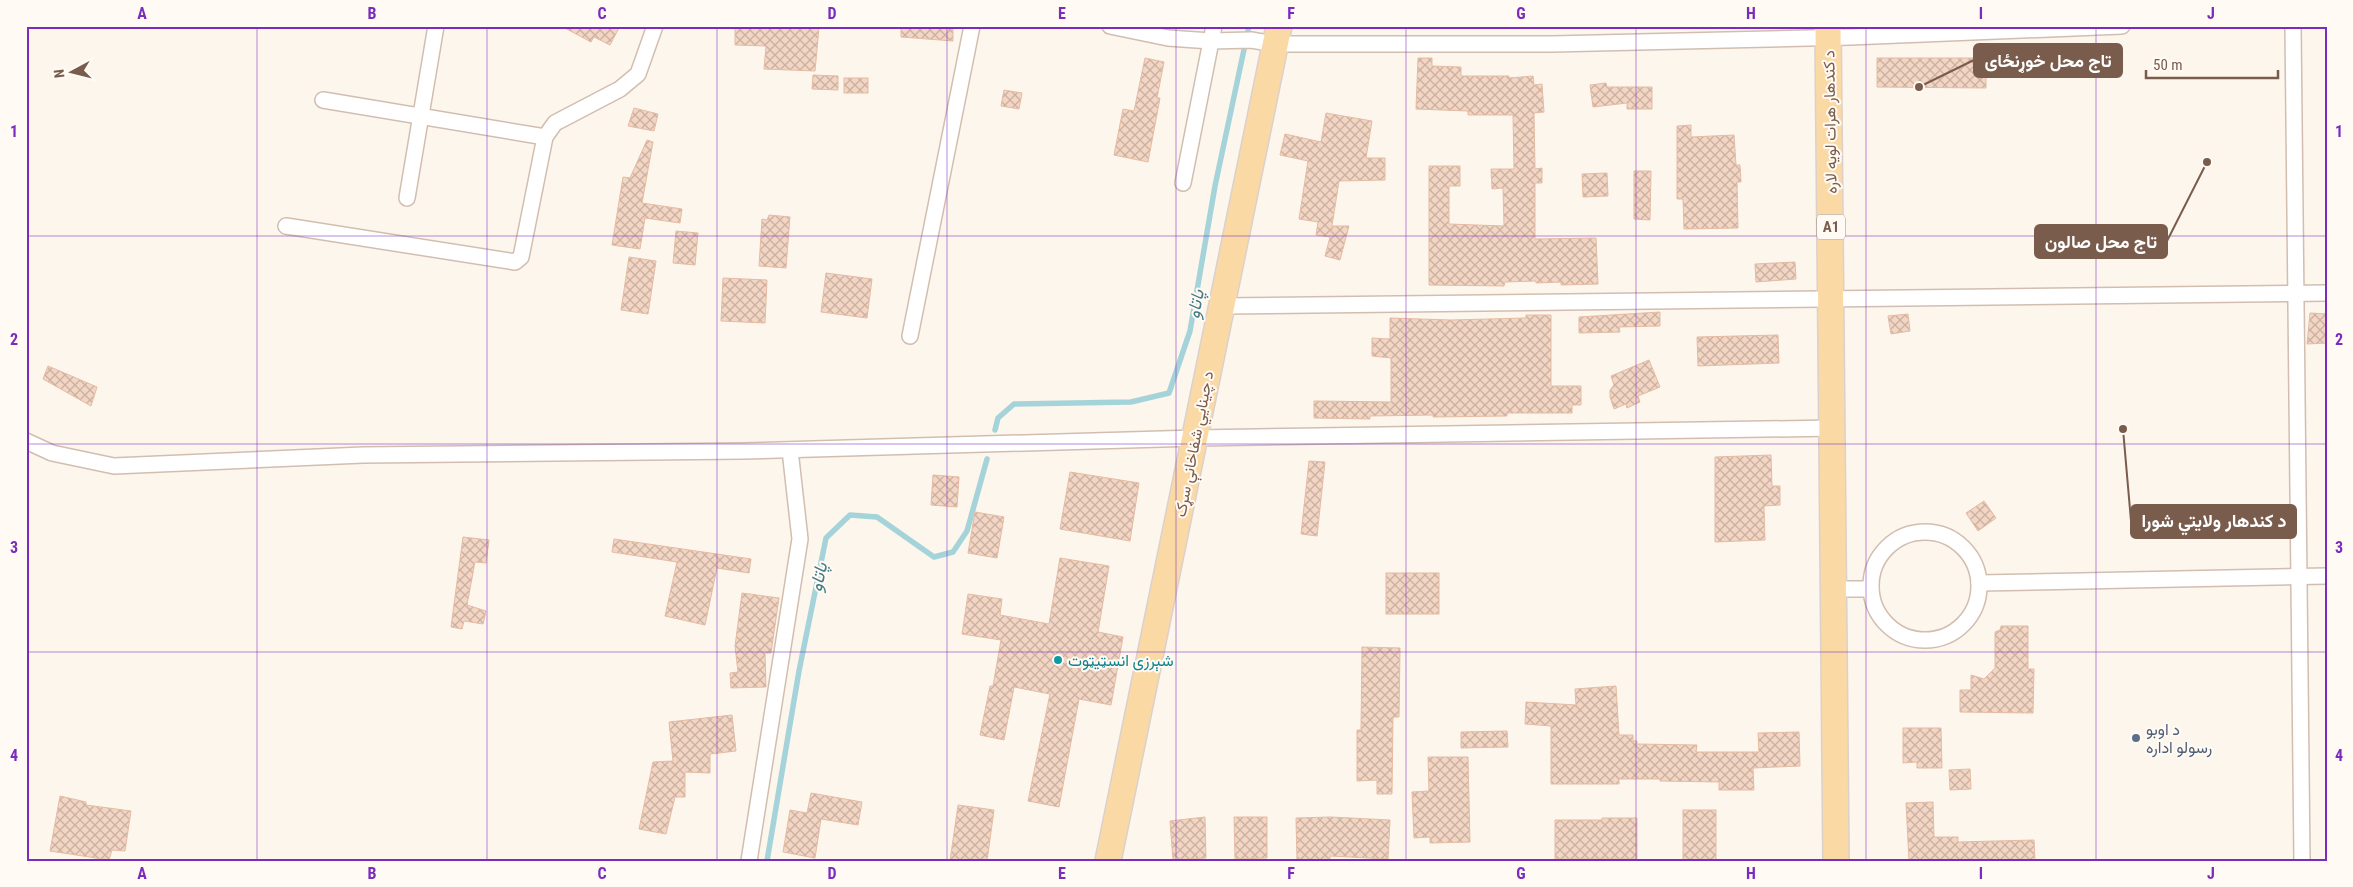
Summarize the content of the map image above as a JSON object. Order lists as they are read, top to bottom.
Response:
{
  "streets": {
    "main road": ["د کندهار هرات لویه لاره", "A1", "د چينايي شفاخانې سړک"]
  },
  "water": ["پاتاو"],
  "places": [
    "تاج محل خوړنځای",
    "تاج محل صالون",
    "د کندهار ولايتي شورا",
    "شېرزی انسټيټوت",
    "د اوبو رسولو اداره"
  ],
  "scale_bar": "50 m",
  "north": "left",
  "grid": {
    "columns": [
      "A",
      "B",
      "C",
      "D",
      "E",
      "F",
      "G",
      "H",
      "I",
      "J"
    ],
    "rows": [
      "1",
      "2",
      "3",
      "4"
    ]
  }
}
